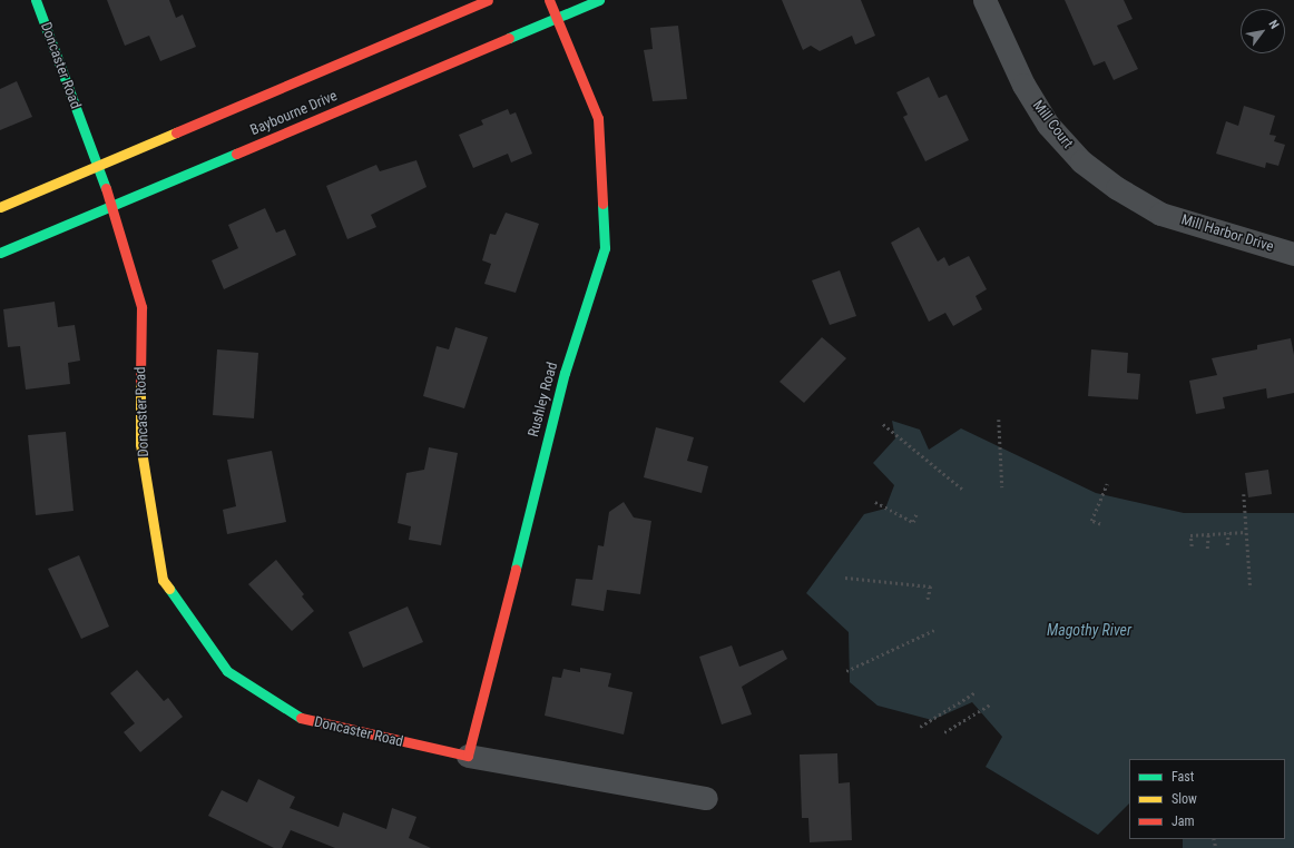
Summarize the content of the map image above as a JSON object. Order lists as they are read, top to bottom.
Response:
{
  "streets": {
    "street": [
      "Doncaster Road",
      "Baybourne Drive",
      "Mill Court",
      "Mill Harbor Drive",
      "Rushley Road"
    ]
  },
  "crossings": [
    ["Doncaster Road", "Baybourne Drive"],
    ["Doncaster Road", "Rushley Road"],
    ["Baybourne Drive", "Rushley Road"],
    ["Mill Court", "Mill Harbor Drive"]
  ],
  "water": ["Magothy River"],
  "legend": ["Fast", "Slow", "Jam"],
  "north": "top right"
}
